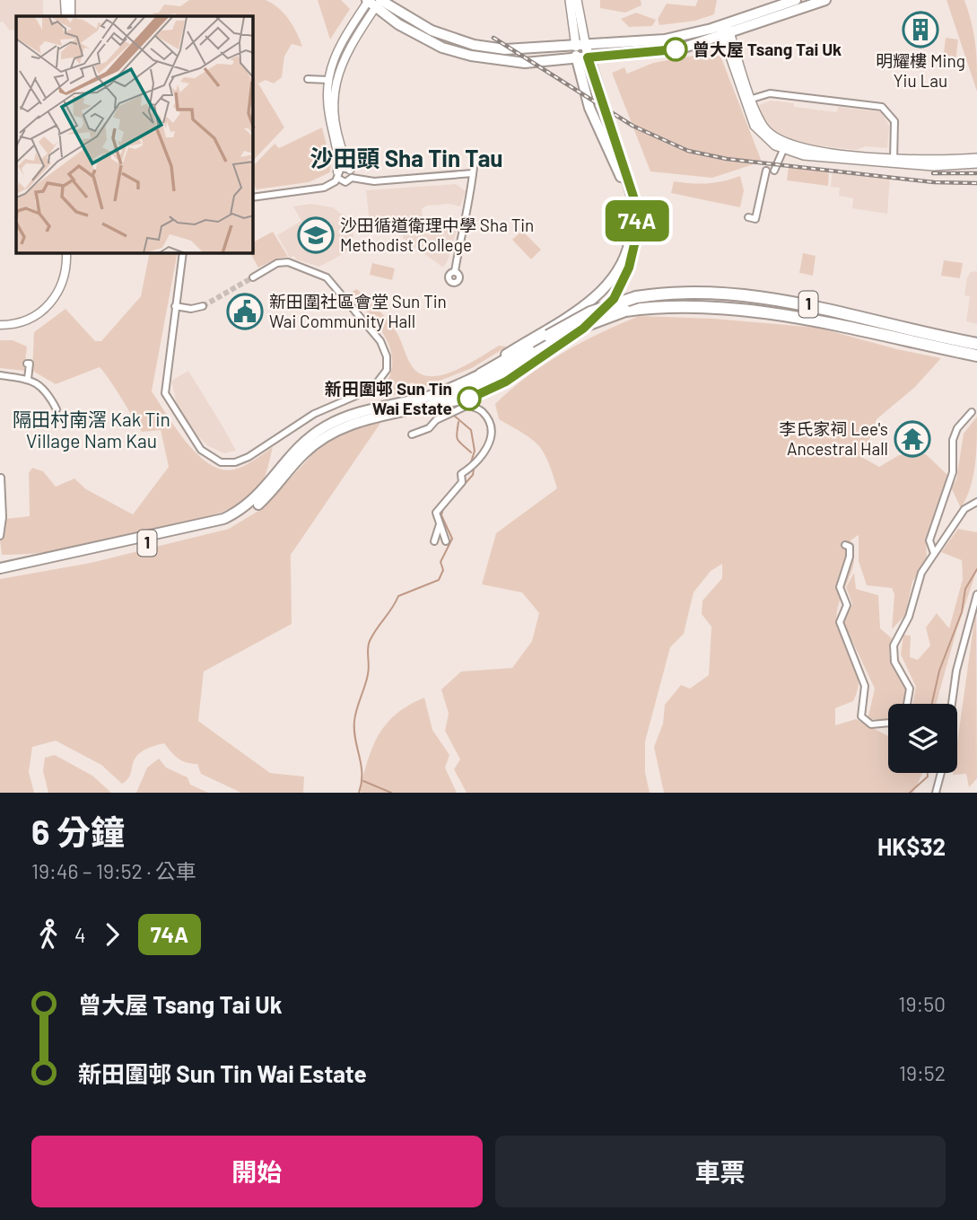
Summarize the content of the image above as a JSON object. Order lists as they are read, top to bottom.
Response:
{
  "streets": {
    "highway": ["1"]
  },
  "districts": ["沙田頭 Sha Tin Tau", "隔田村南滘 Kak Tin Village Nam Kau"],
  "places": {
    "building": ["明耀樓 Ming Yiu Lau"],
    "other": ["曾大屋 Tsang Tai Uk", "新田圍邨 Sun Tin Wai Estate"],
    "school or university": ["沙田循道衛理中學 Sha Tin Methodist College"],
    "public building": ["新田圍社區會堂 Sun Tin Wai Community Hall"],
    "temple": ["李氏家祠 Lee's Ancestral Hall"]
  },
  "lines": ["bus line 74A"],
  "page": {
    "on_map": "74A",
    "heading": ["6 分鐘", "19:46 – 19:52 · 公車", "HK$32"],
    "legs": ["4", "74A"],
    "list": [
      {
        "name": "曾大屋 Tsang Tai Uk",
        "value": "19:50"
      },
      {
        "name": "新田圍邨 Sun Tin Wai Estate",
        "value": "19:52"
      }
    ],
    "buttons": ["開始", "車票"]
  }
}
